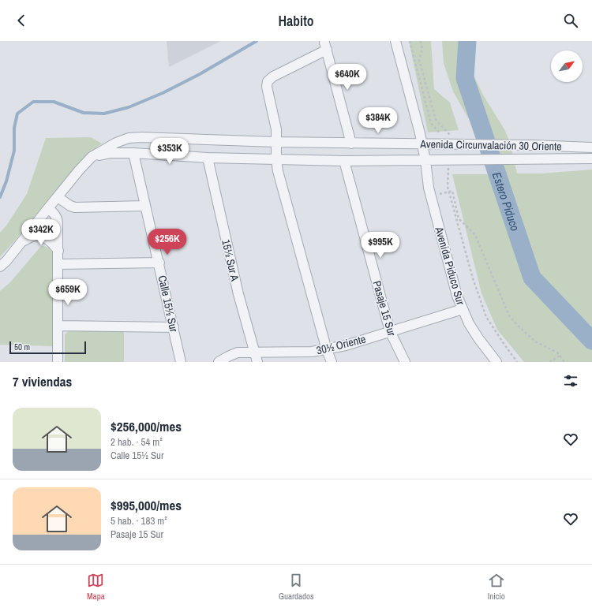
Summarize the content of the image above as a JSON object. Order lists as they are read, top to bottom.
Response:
{
  "streets": {
    "street": [
      "Avenida Circunvalación 30 Oriente",
      "15½ Sur A",
      "Avenida Piduco Sur",
      "Calle 15½ Sur",
      "Pasaje 15 Sur",
      "30½ Oriente"
    ]
  },
  "crossings": [
    ["Avenida Circunvalación 30 Oriente", "15½ Sur A"],
    ["Avenida Circunvalación 30 Oriente", "Avenida Piduco Sur"],
    ["Avenida Circunvalación 30 Oriente", "Calle 15½ Sur"],
    ["Avenida Circunvalación 30 Oriente", "Pasaje 15 Sur"],
    ["15½ Sur A", "30½ Oriente"],
    ["Avenida Piduco Sur", "30½ Oriente"],
    ["Pasaje 15 Sur", "30½ Oriente"]
  ],
  "water": ["Estero Piduco"],
  "scale_bar": "50 m",
  "north": "top right",
  "page": {
    "header": "Habito",
    "price": [
      "$640K",
      "$384K",
      "$353K",
      "$342K",
      "$256K",
      "$995K",
      "$659K"
    ],
    "scale": "50 m",
    "heading": "7 viviendas",
    "list": [
      {
        "name": "$256,000/mes",
        "note": "2 hab. · 54 m² · Calle 15½ Sur"
      },
      {
        "name": "$995,000/mes",
        "note": "5 hab. · 183 m² · Pasaje 15 Sur"
      }
    ],
    "tabs": ["Mapa", "Guardados", "Inicio"]
  }
}
